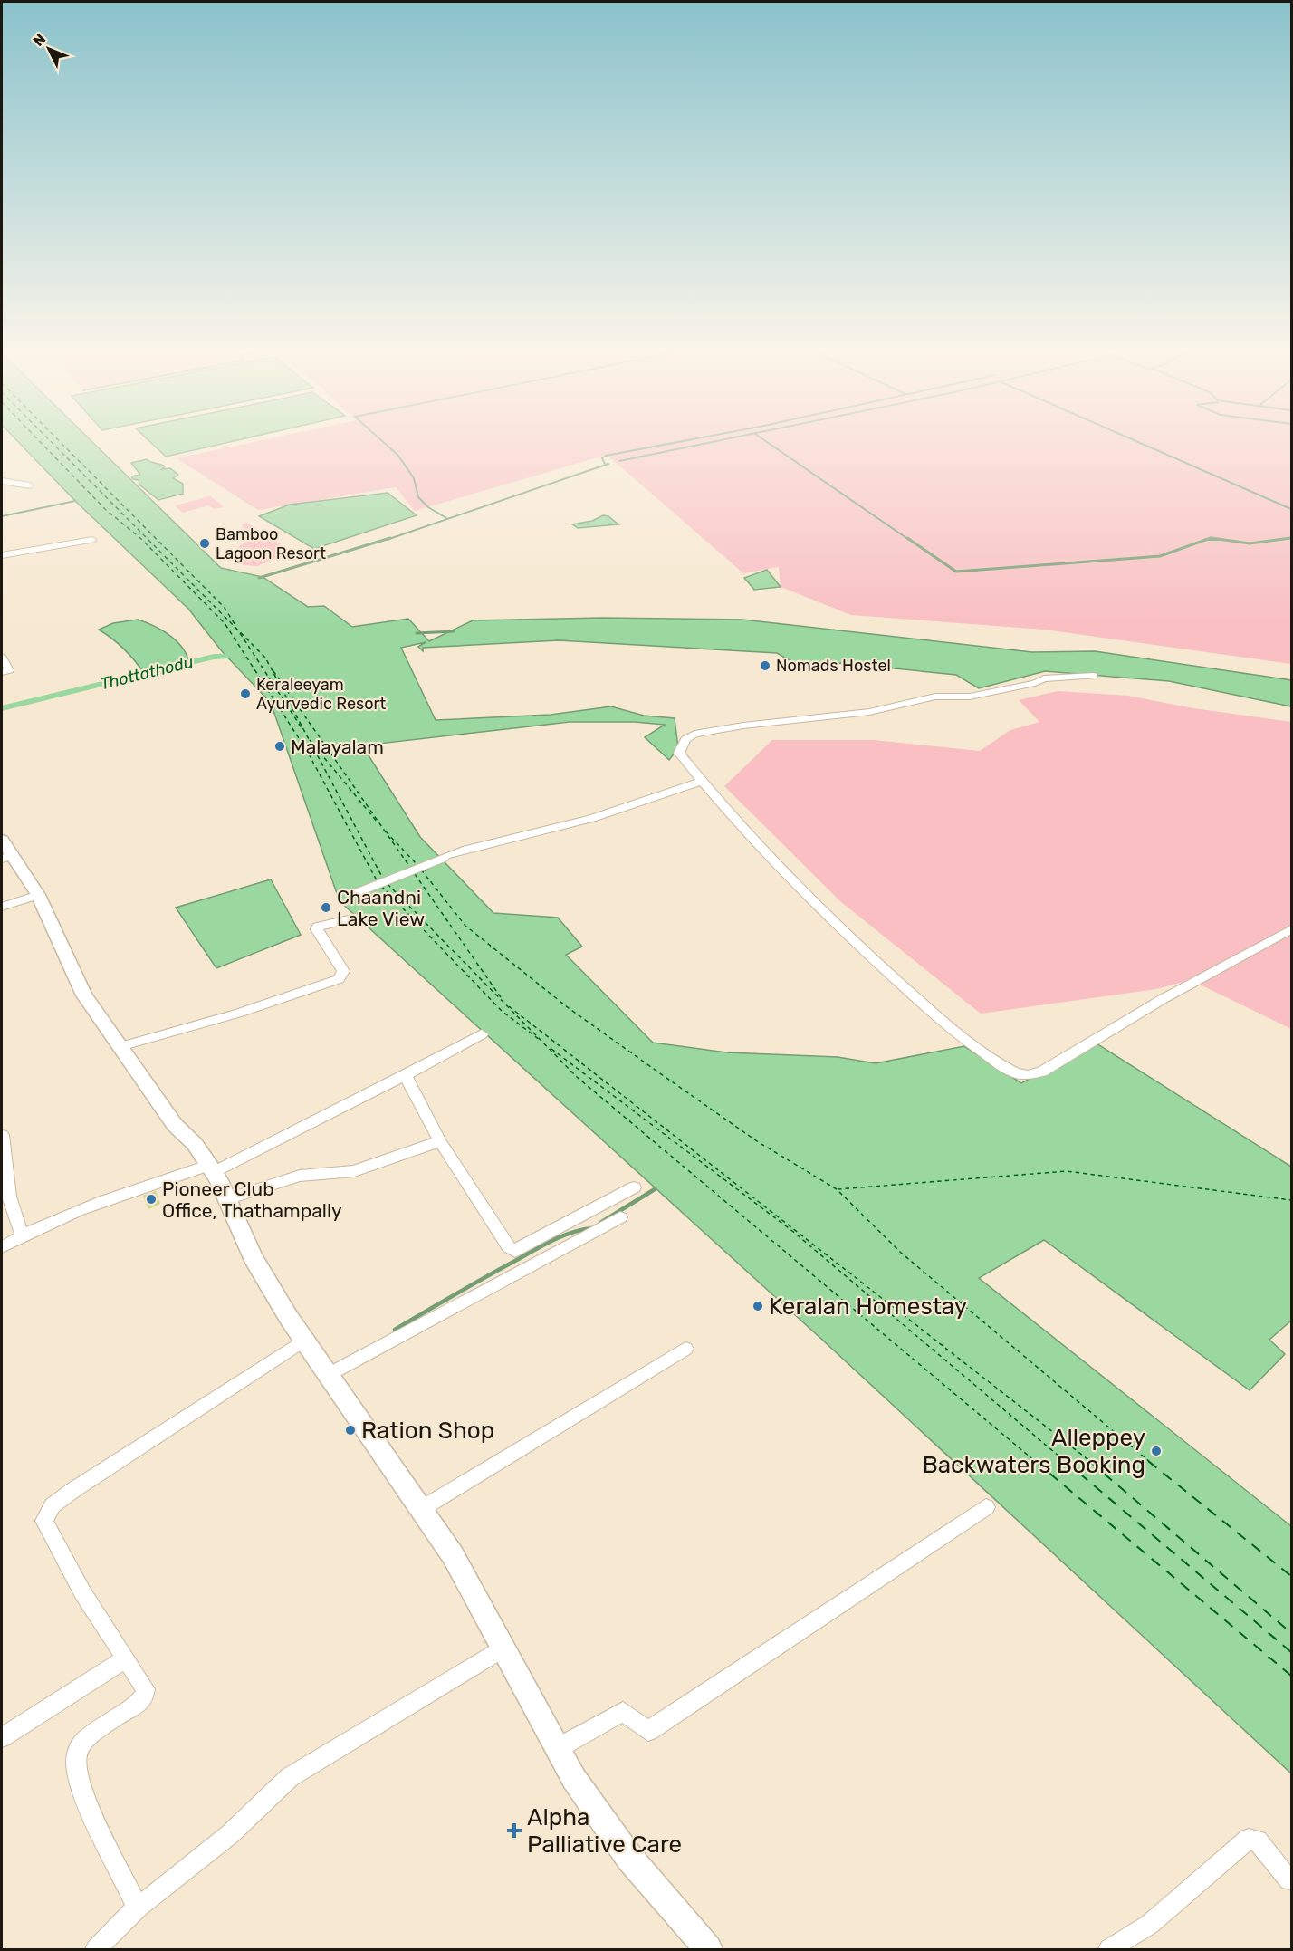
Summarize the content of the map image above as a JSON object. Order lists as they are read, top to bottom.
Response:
{
  "water": ["Thottathodu"],
  "places": {
    "other": [
      "Bamboo Lagoon Resort",
      "Nomads Hostel",
      "Keraleeyam Ayurvedic Resort",
      "Malayalam",
      "Chaandni Lake View",
      "Pioneer Club Office, Thathampally",
      "Keralan Homestay",
      "Ration Shop",
      "Alleppey Backwaters Booking"
    ],
    "health": ["Alpha Palliative Care"]
  },
  "north": "top left"
}
